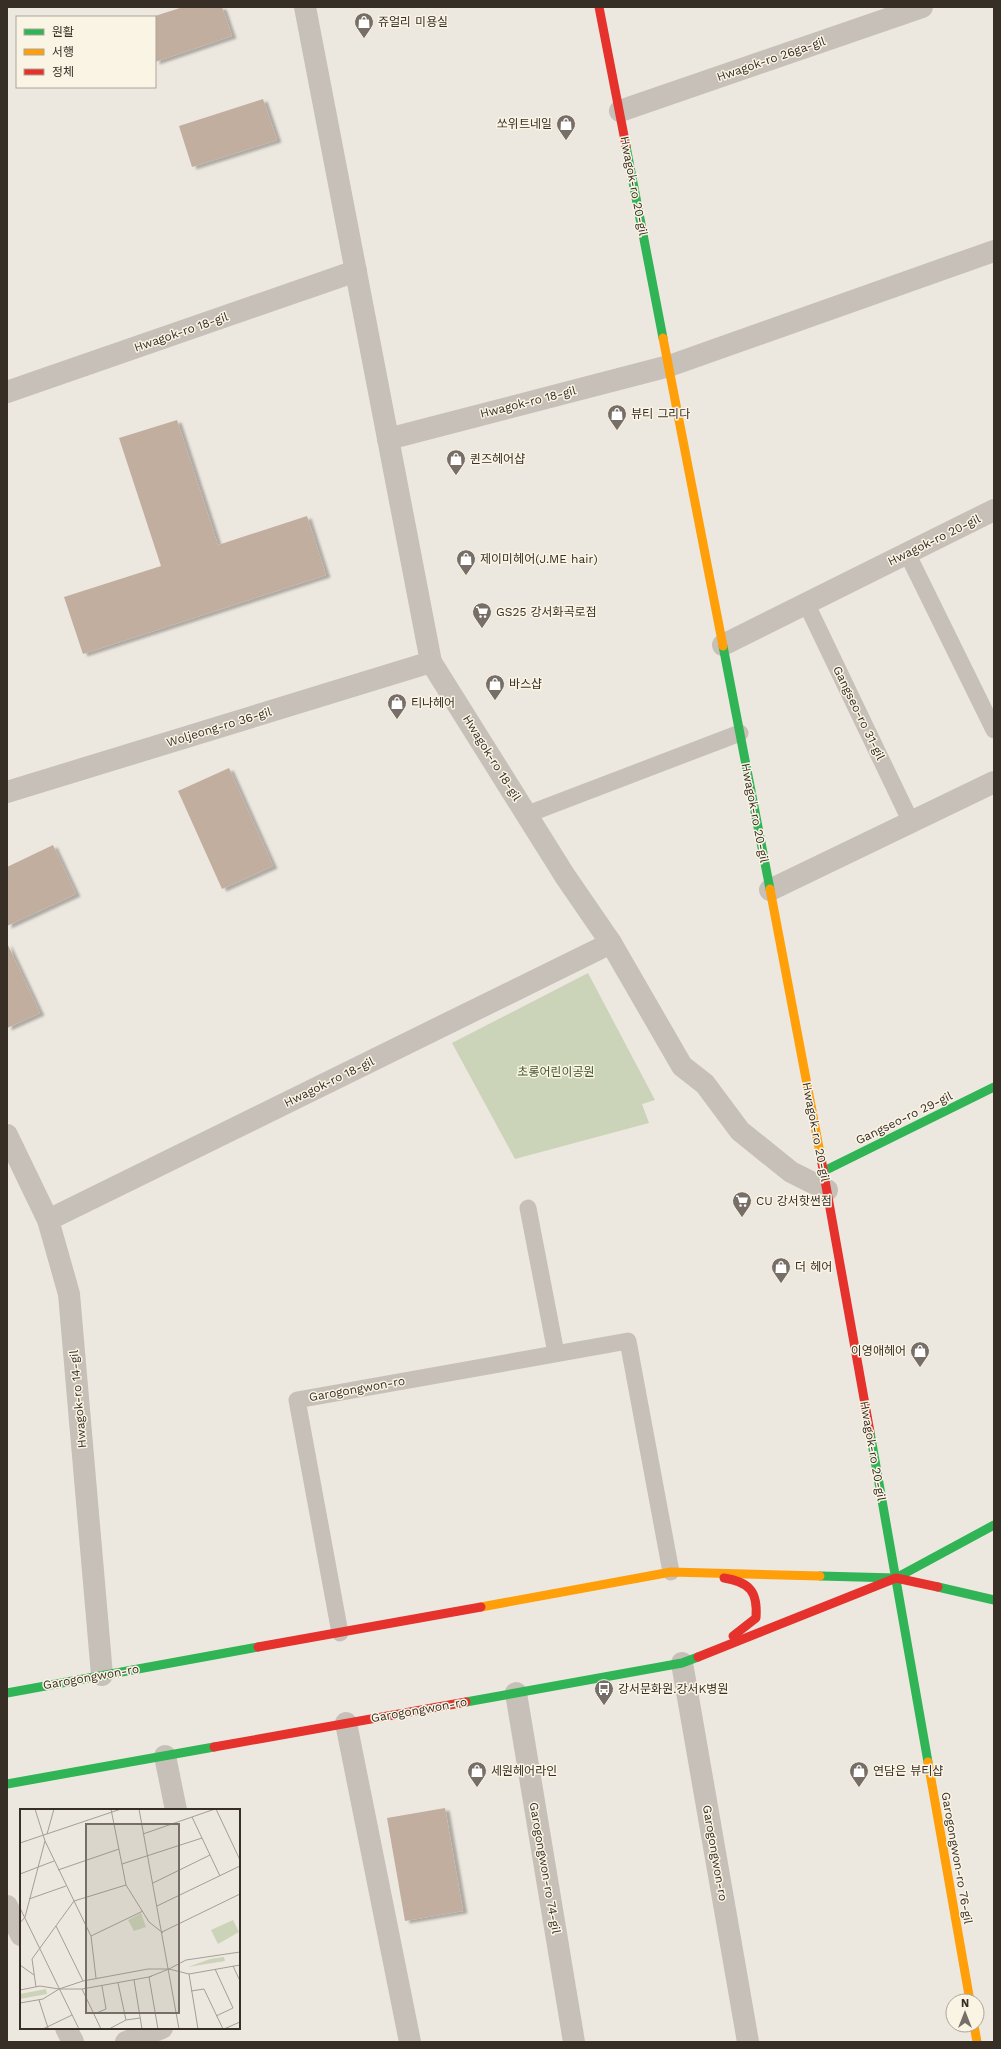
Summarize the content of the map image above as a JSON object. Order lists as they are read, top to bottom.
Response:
{
  "streets": {
    "street": [
      "Hwagok-ro 26ga-gil",
      "Hwagok-ro 20-gil",
      "Hwagok-ro 18-gil",
      "Woljeong-ro 36-gil",
      "Gangseo-ro 29-gil",
      "Garogongwon-ro",
      "Hwagok-ro 14-gil",
      "Garogongwon-ro 76-gil",
      "Garogongwon-ro 74-gil"
    ],
    "lane": ["Gangseo-ro 31-gil"]
  },
  "crossings": [
    ["Hwagok-ro 26ga-gil", "Hwagok-ro 20-gil"],
    ["Hwagok-ro 20-gil", "Hwagok-ro 18-gil"],
    ["Hwagok-ro 20-gil", "Gangseo-ro 31-gil"],
    ["Hwagok-ro 20-gil", "Gangseo-ro 29-gil"],
    ["Hwagok-ro 20-gil", "Garogongwon-ro"],
    ["Hwagok-ro 20-gil", "Garogongwon-ro 76-gil"],
    ["Hwagok-ro 18-gil", "Woljeong-ro 36-gil"],
    ["Hwagok-ro 18-gil", "Gangseo-ro 29-gil"],
    ["Hwagok-ro 18-gil", "Hwagok-ro 14-gil"],
    ["Garogongwon-ro", "Hwagok-ro 14-gil"],
    ["Garogongwon-ro", "Garogongwon-ro 76-gil"],
    ["Garogongwon-ro", "Garogongwon-ro 74-gil"]
  ],
  "parks": ["초롱어린이공원"],
  "places": {
    "shop": [
      "쥬얼리 미용실",
      "쏘위트네일",
      "뷰티 그리다",
      "퀸즈헤어샵",
      "제이미헤어(J.ME hair)",
      "바스샵",
      "티나헤어",
      "더 헤어",
      "이영애헤어",
      "세원헤어라인",
      "연담은 뷰티샵"
    ],
    "supermarket": ["GS25 강서화곡로점", "CU 강서핫썬점"],
    "bus stop": ["강서문화원.강서K병원"]
  },
  "legend": ["원활", "서행", "정체"],
  "north": "top"
}
